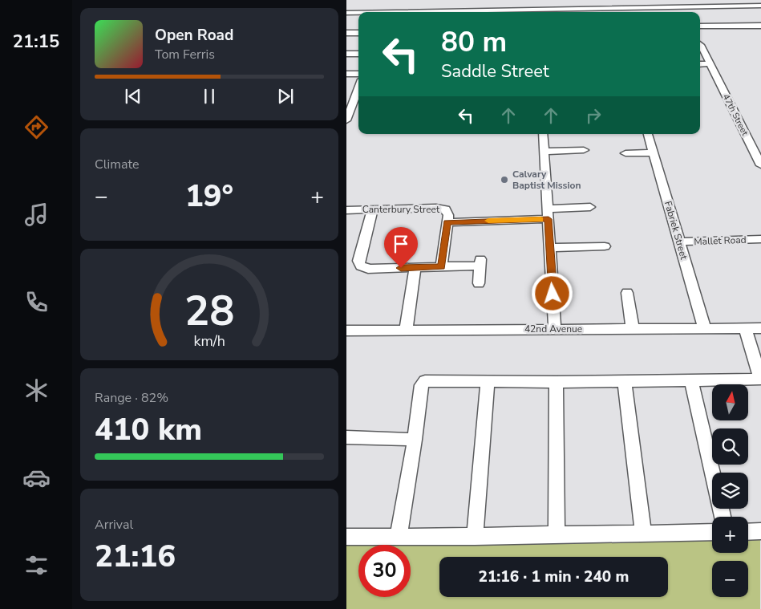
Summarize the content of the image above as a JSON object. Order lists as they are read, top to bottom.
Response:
{
  "streets": {
    "street": [
      "47th Street",
      "Canterbury Street",
      "Fabriek Street",
      "Mallet Road",
      "42nd Avenue"
    ]
  },
  "crossings": [
    ["Fabriek Street", "Mallet Road"],
    ["Fabriek Street", "42nd Avenue"]
  ],
  "places": ["Calvary Baptist Mission"],
  "north": "top",
  "page": {
    "tabs": "21:15",
    "turn": ["80 m", "Saddle Street"],
    "song": ["Open Road", "Tom Ferris"],
    "tile": [
      "Climate",
      ["Range · 82%", "410 km"],
      ["Arrival", "21:16"]
    ],
    "heat": ["−", "19°", "+"],
    "map_buttons": ["+", "−"],
    "limit": "30",
    "trip": "21:16 · 1 min · 240 m",
    "gauge": ["28", "km/h"]
  }
}
